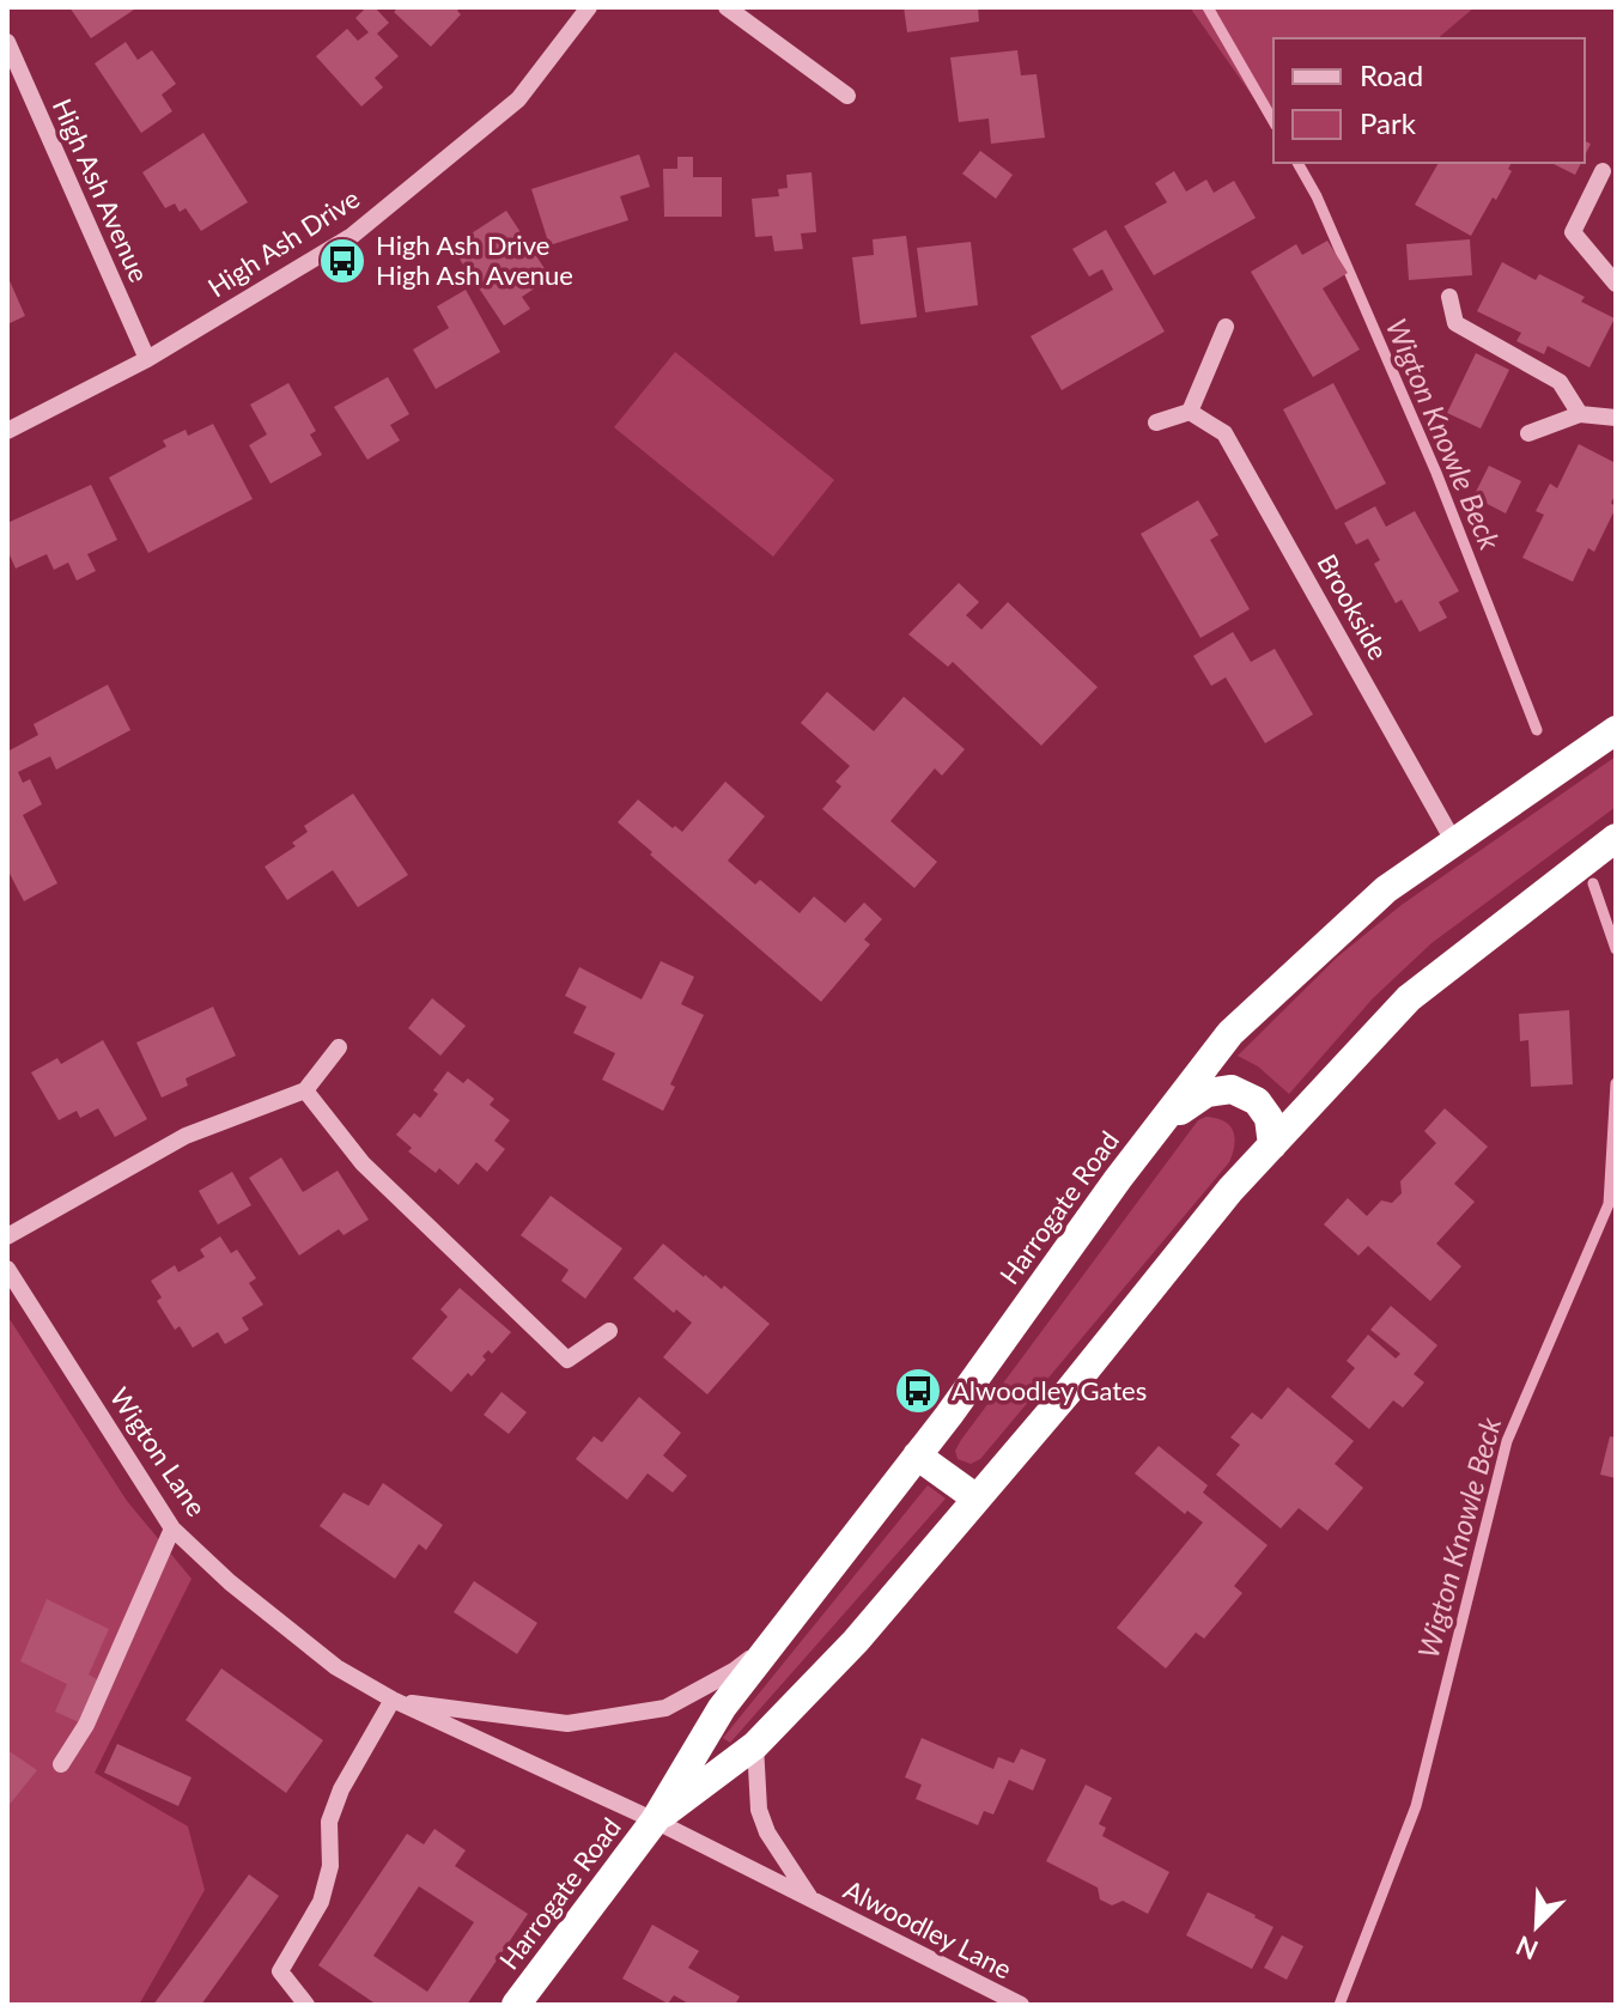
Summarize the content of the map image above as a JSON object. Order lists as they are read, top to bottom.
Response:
{
  "streets": {
    "highway": ["Harrogate Road"],
    "street": [
      "High Ash Avenue",
      "High Ash Drive",
      "Brookside",
      "Wigton Lane",
      "Alwoodley Lane"
    ]
  },
  "crossings": [
    ["High Ash Avenue", "High Ash Drive"],
    ["Brookside", "Harrogate Road"],
    ["Harrogate Road", "Wigton Lane"],
    ["Harrogate Road", "Alwoodley Lane"],
    ["Wigton Lane", "Alwoodley Lane"]
  ],
  "water": ["Wigton Knowle Beck"],
  "places": {
    "bus stop": ["High Ash Drive High Ash Avenue", "Alwoodley Gates"]
  },
  "legend": ["Road", "Park"],
  "north": "bottom left"
}
